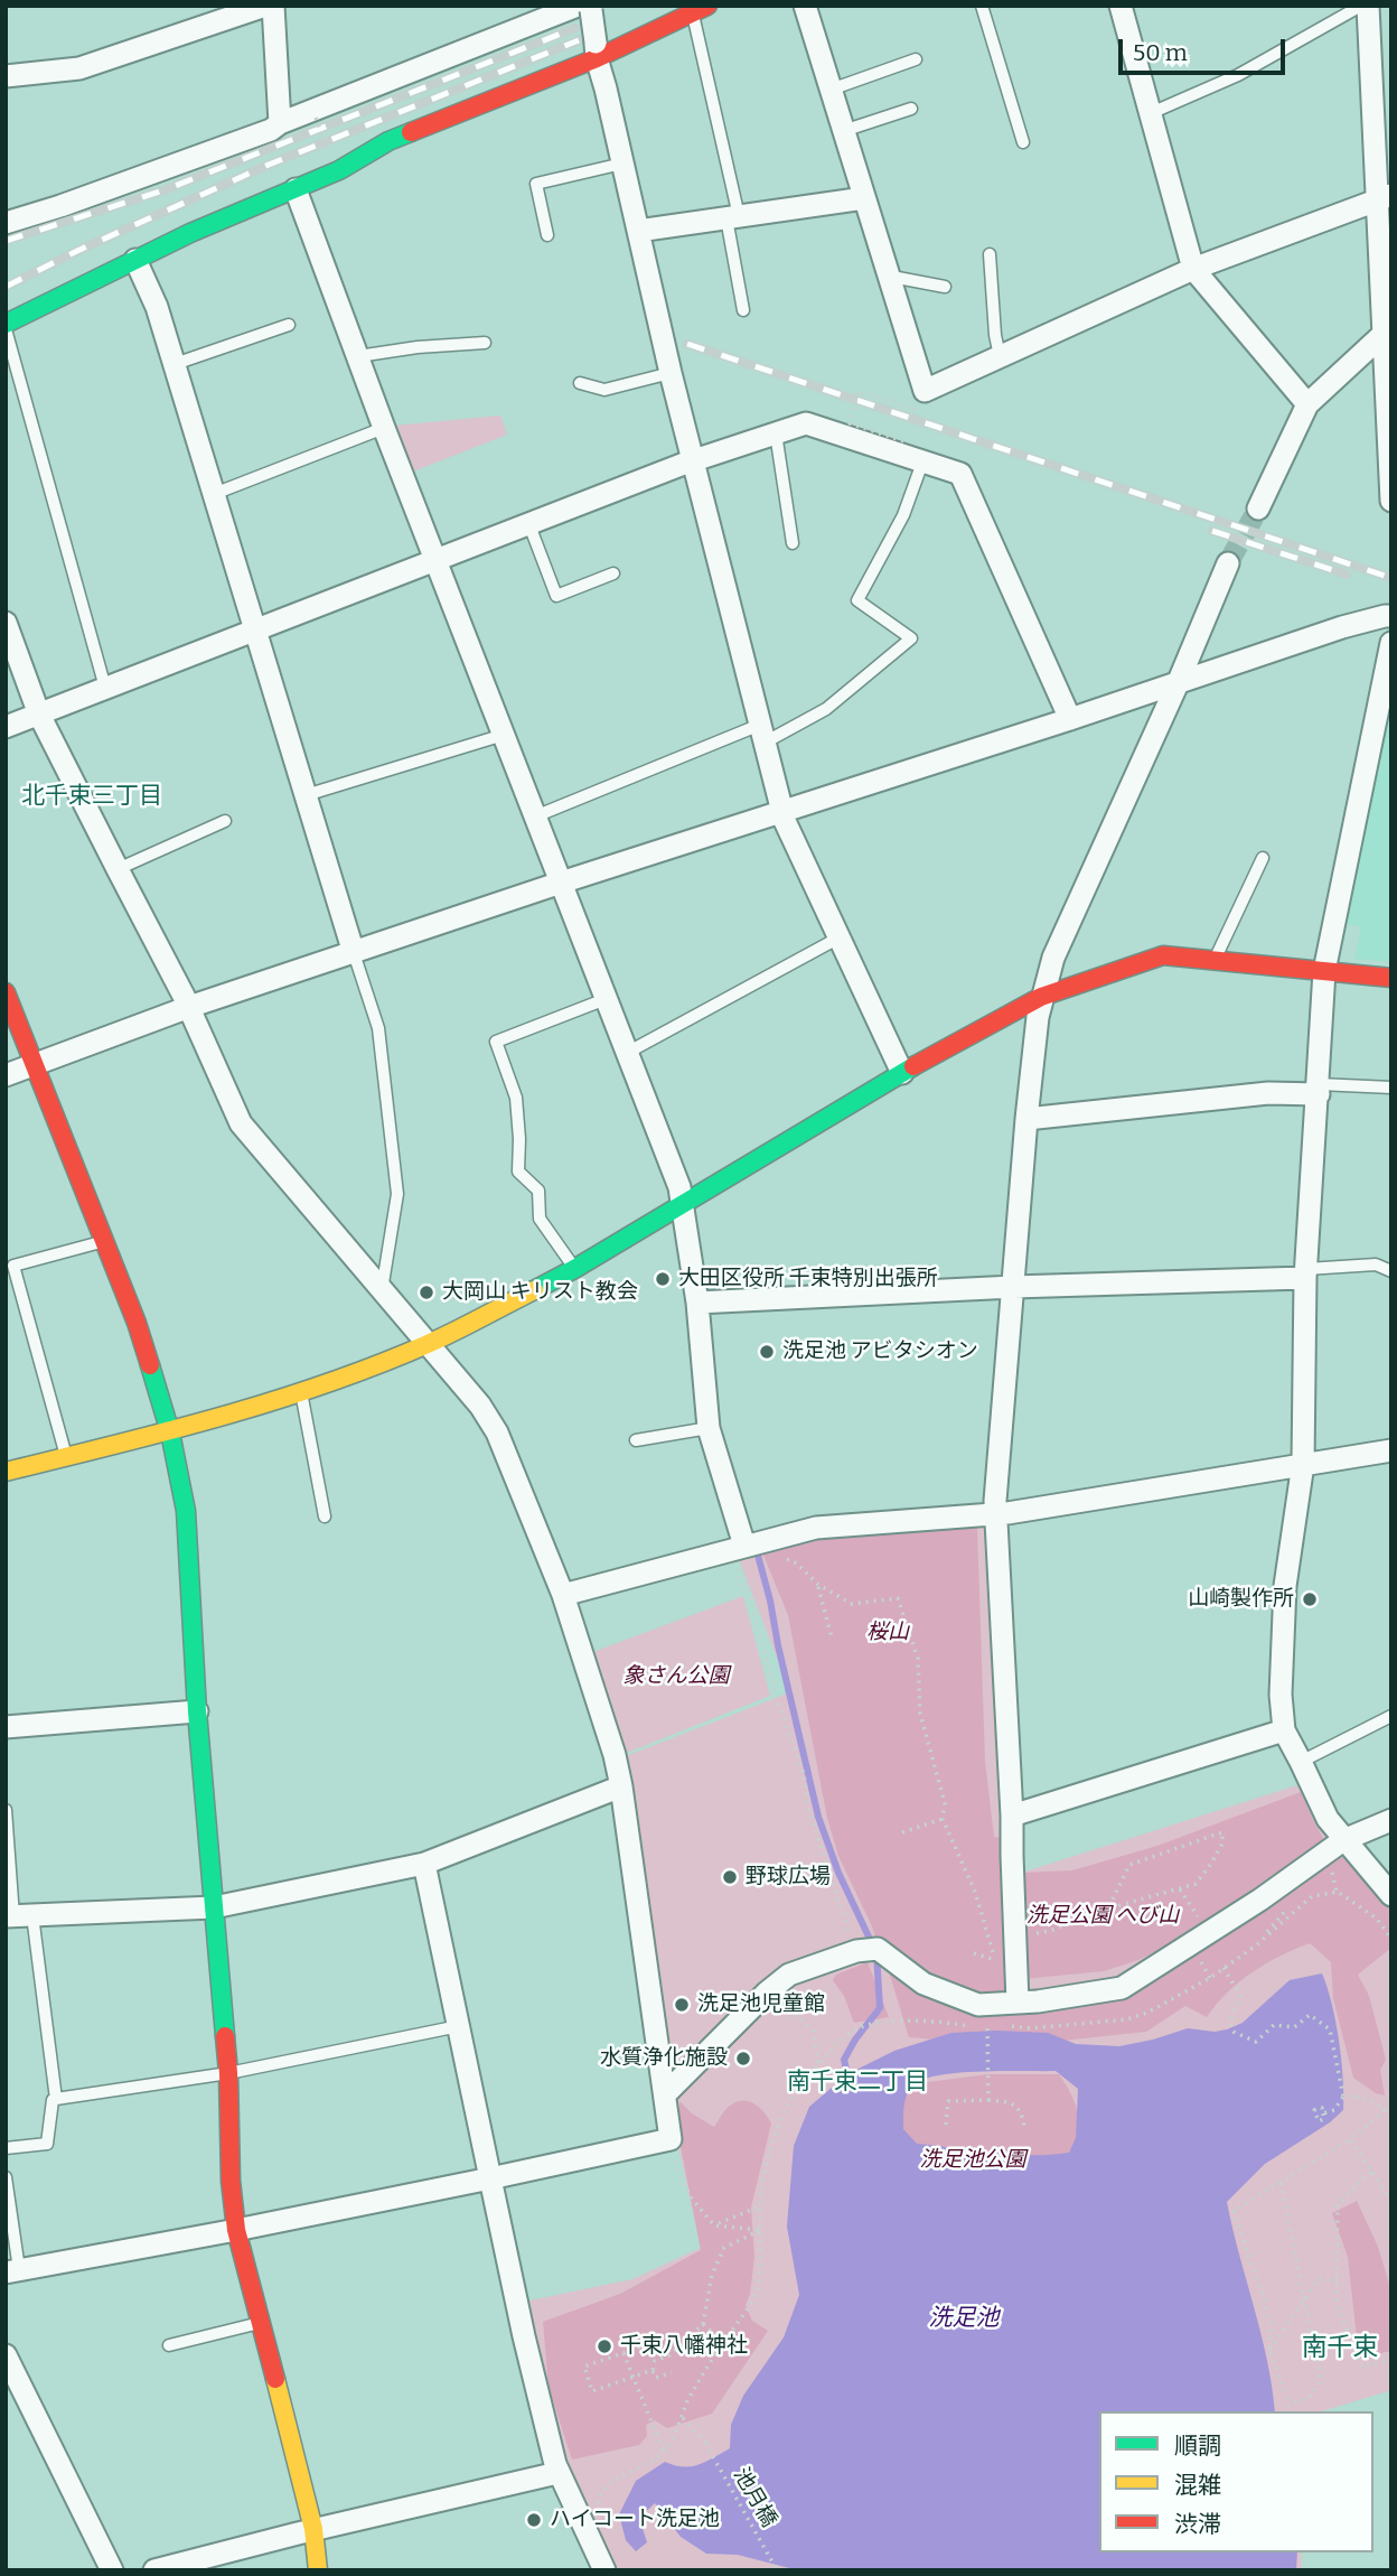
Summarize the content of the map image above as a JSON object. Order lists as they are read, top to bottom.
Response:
{
  "streets": {
    "path": ["池月橋"]
  },
  "districts": ["北千束三丁目", "南千束二丁目", "南千束"],
  "water": ["洗足池"],
  "parks": [
    "桜山",
    "象さん公園",
    "洗足公園 へび山",
    "洗足池公園"
  ],
  "places": [
    "大田区役所 千束特別出張所",
    "大岡山 キリスト教会",
    "洗足池 アビタシオン",
    "山崎製作所",
    "野球広場",
    "洗足池児童館",
    "水質浄化施設",
    "千束八幡神社",
    "ハイコート洗足池"
  ],
  "legend": ["順調", "混雑", "渋滞"],
  "scale_bar": "50 m"
}
